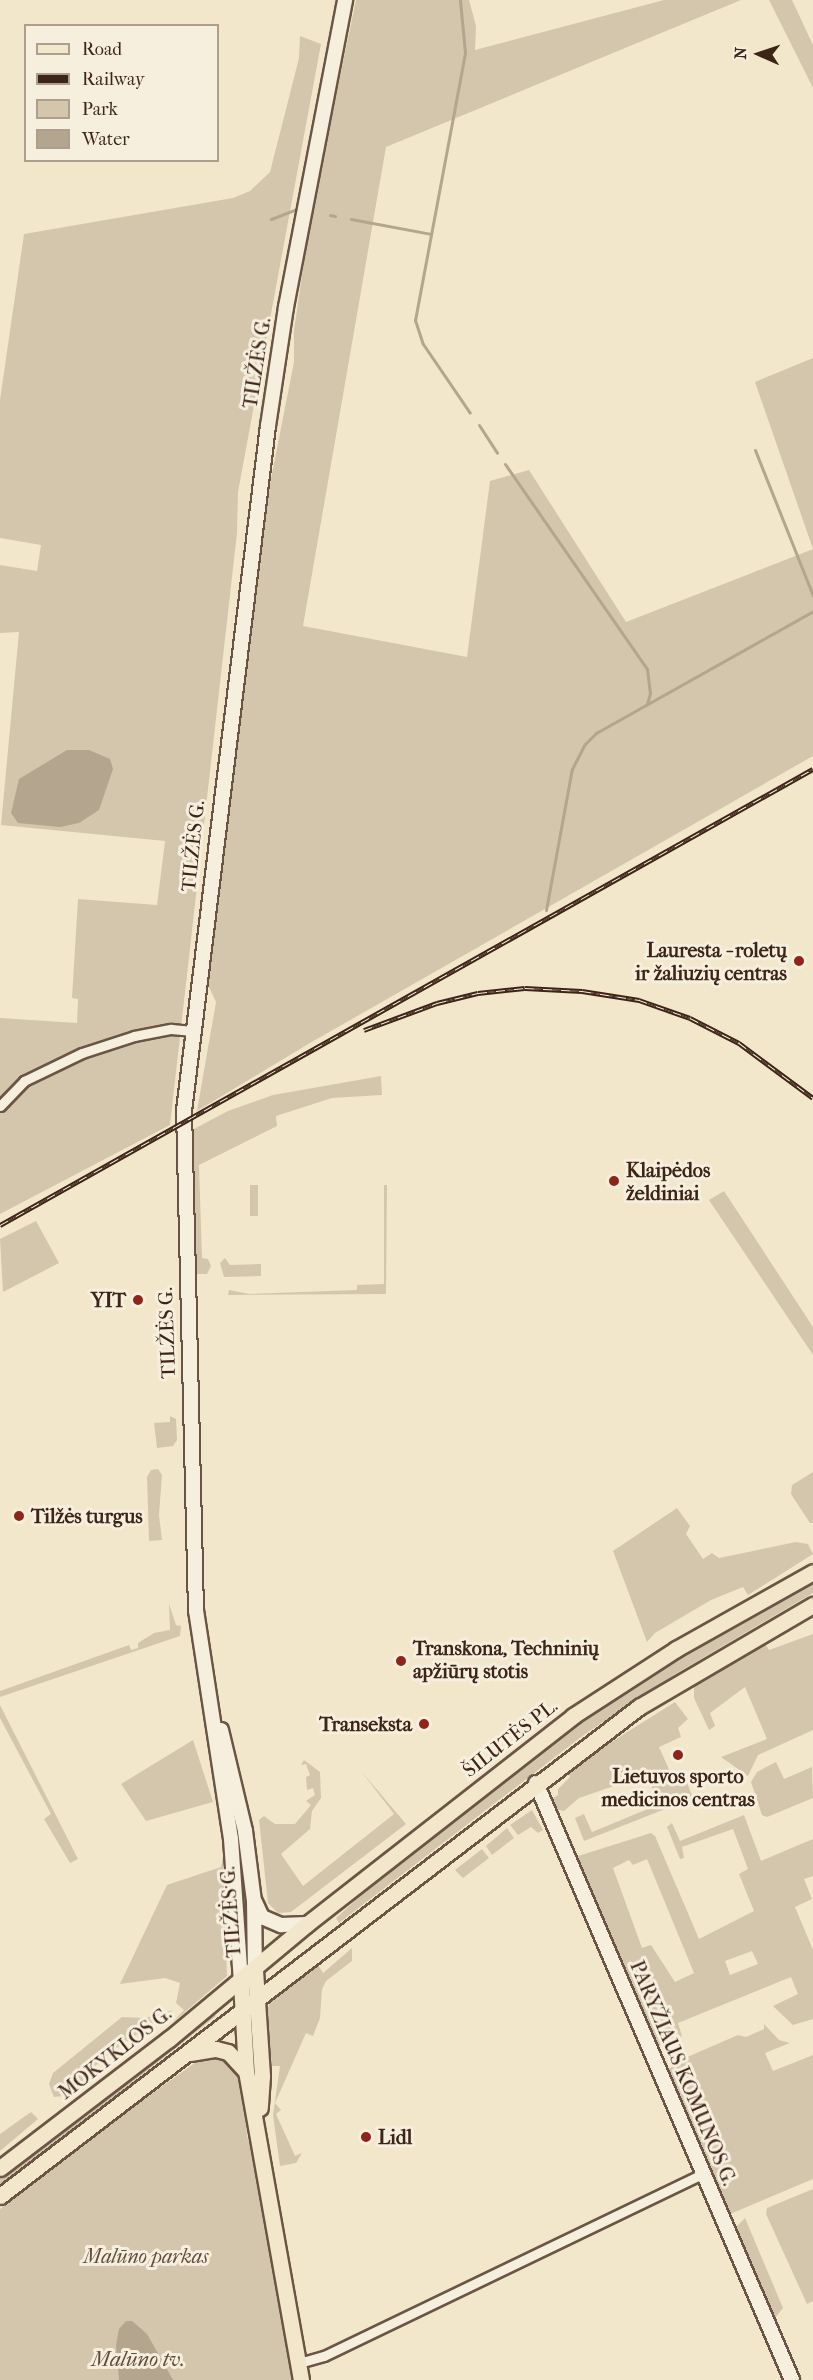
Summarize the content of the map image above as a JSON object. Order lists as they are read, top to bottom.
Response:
{
  "streets": {
    "main road": [
      "TILŽĖS G.",
      "ŠILUTĖS PL.",
      "MOKYKLOS G.",
      "PARYŽIAUS KOMUNOS G."
    ]
  },
  "crossings": [
    ["TILŽĖS G.", "ŠILUTĖS PL."],
    ["TILŽĖS G.", "MOKYKLOS G."],
    ["ŠILUTĖS PL.", "MOKYKLOS G."]
  ],
  "water": ["Malūno tv."],
  "parks": ["Malūno parkas"],
  "places": [
    "Lauresta - roletų ir žaliuzių centras",
    "Klaipėdos želdiniai",
    "YIT",
    "Tilžės turgus",
    "Transkona, Techninių apžiūrų stotis",
    "Transeksta",
    "Lietuvos sporto medicinos centras",
    "Lidl"
  ],
  "legend": [
    "Road",
    "Railway",
    "Park",
    "Water"
  ],
  "north": "left"
}
